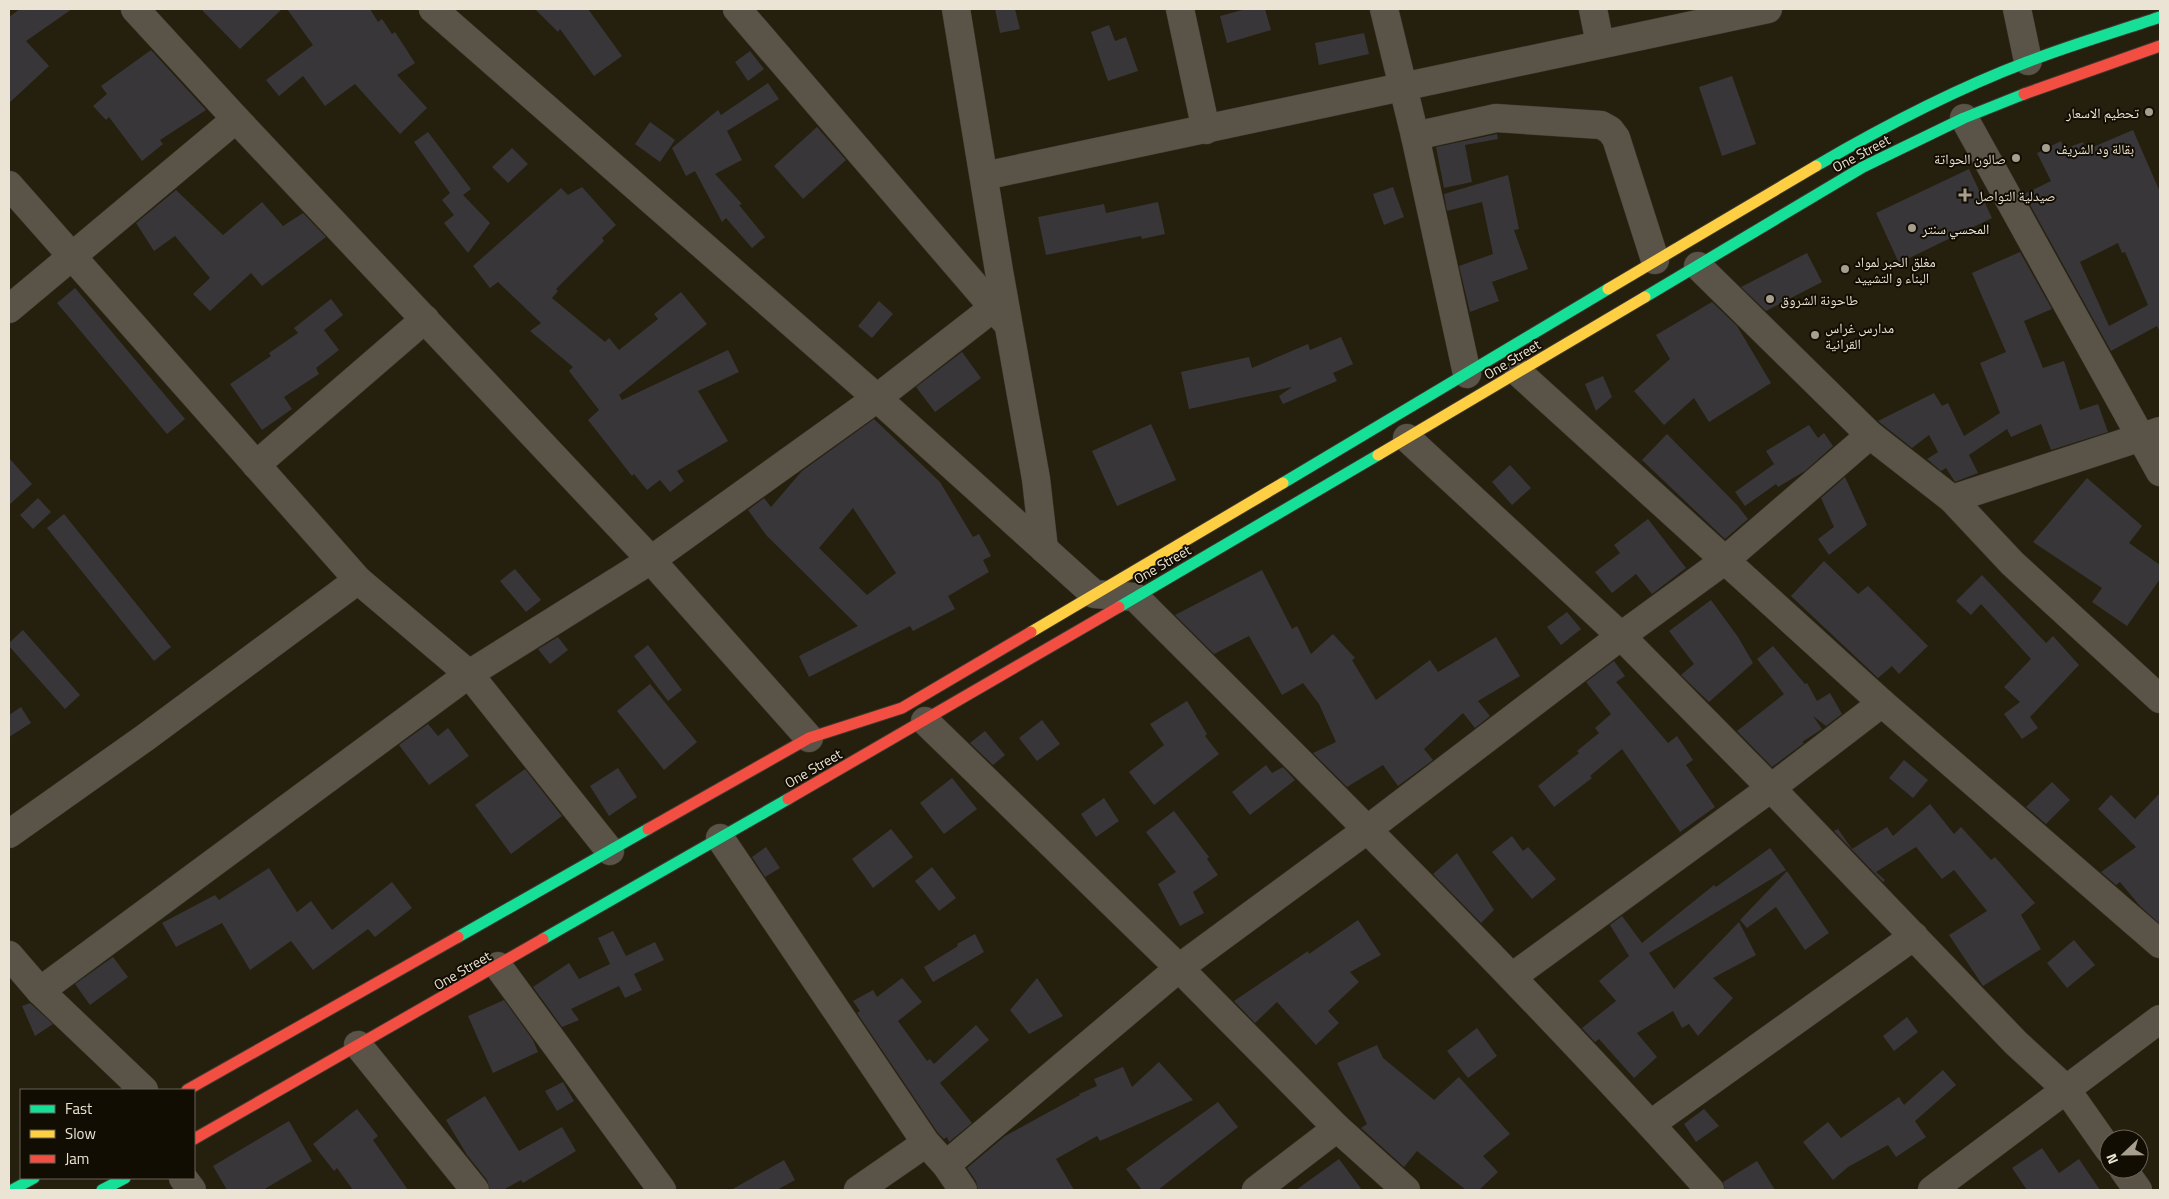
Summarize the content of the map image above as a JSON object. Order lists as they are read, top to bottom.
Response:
{
  "streets": {
    "street": ["One Street"]
  },
  "places": {
    "other": [
      "تحطيم الاسعار",
      "بقالة ود الشريف",
      "صالون الحواتة",
      "المحسي سنتر",
      "مغلق الحبر لمواد البناء و التشييد",
      "طاحونة الشروق",
      "مدارس غراس القرانية"
    ],
    "health": ["صيدلية التواصل"]
  },
  "legend": ["Fast", "Slow", "Jam"],
  "north": "left"
}
